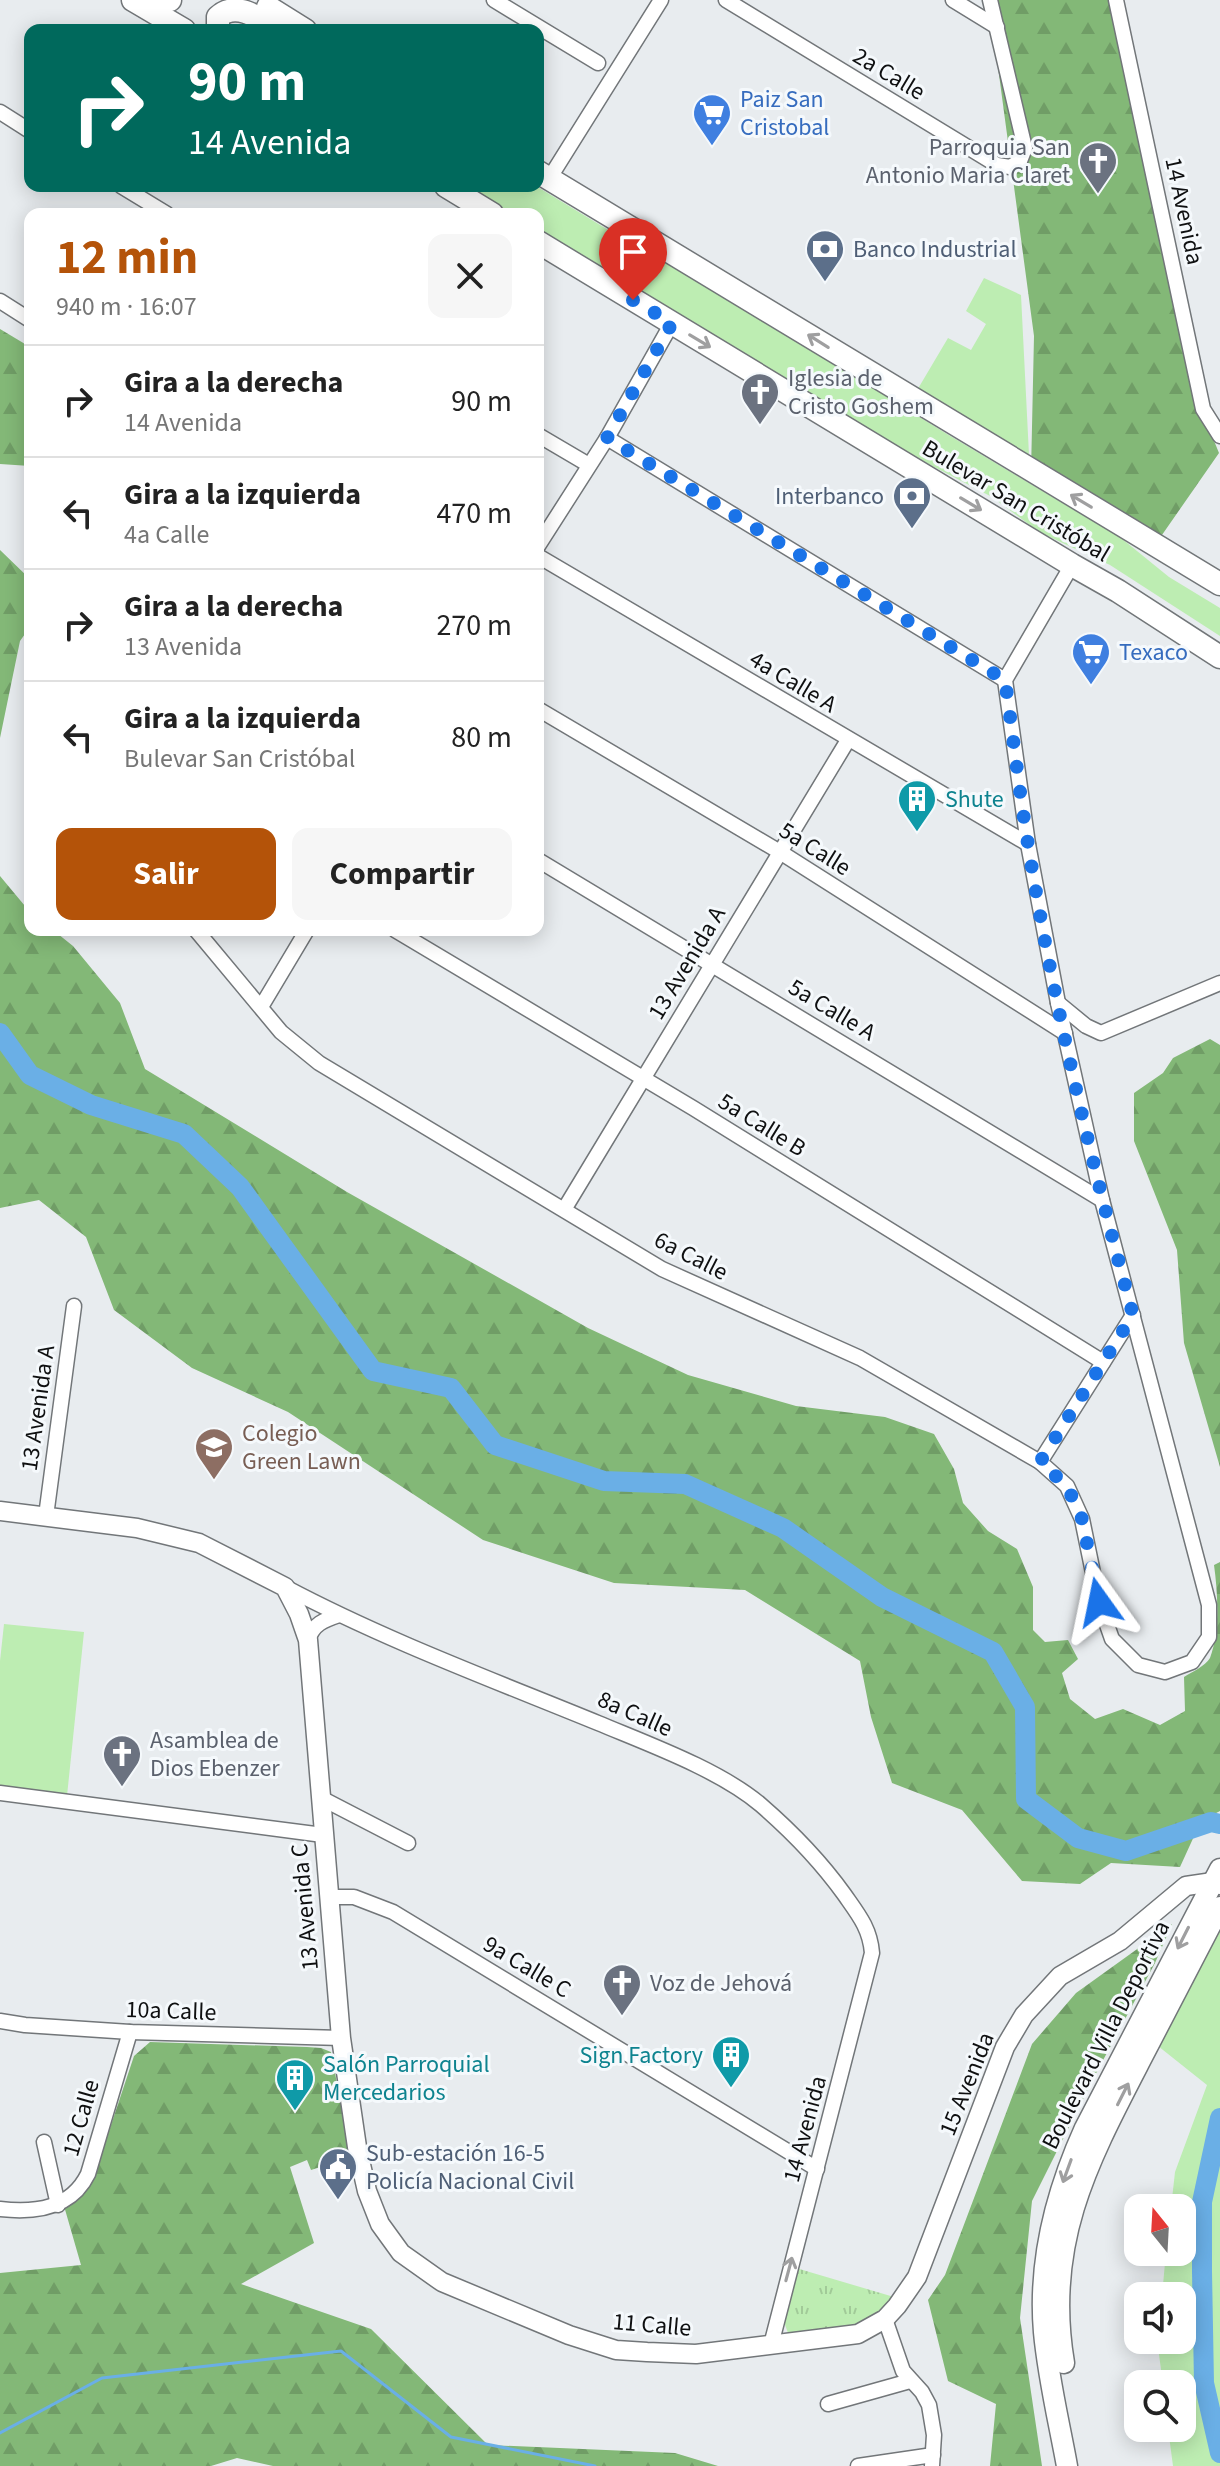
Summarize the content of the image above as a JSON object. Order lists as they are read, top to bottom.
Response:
{
  "streets": {
    "main road": ["Bulevar San Cristóbal", "Boulevard Villa Deportiva"],
    "street": [
      "2a Calle",
      "14 Avenida",
      "4a Calle A",
      "5a Calle",
      "13 Avenida A",
      "5a Calle A",
      "5a Calle B",
      "6a Calle",
      "8a Calle",
      "13 Avenida C",
      "9a Calle C",
      "10a Calle",
      "15 Avenida",
      "12 Calle",
      "11 Calle"
    ]
  },
  "crossings": [
    ["14 Avenida", "8a Calle"],
    ["14 Avenida", "9a Calle C"],
    ["14 Avenida", "11 Calle"],
    ["4a Calle A", "13 Avenida A"],
    ["5a Calle", "13 Avenida A"],
    ["13 Avenida A", "5a Calle A"],
    ["13 Avenida A", "5a Calle B"],
    ["13 Avenida A", "6a Calle"],
    ["13 Avenida A", "8a Calle"],
    ["8a Calle", "13 Avenida C"],
    ["13 Avenida C", "9a Calle C"],
    ["13 Avenida C", "10a Calle"],
    ["13 Avenida C", "11 Calle"],
    ["10a Calle", "12 Calle"],
    ["Boulevard Villa Deportiva", "15 Avenida"],
    ["15 Avenida", "11 Calle"]
  ],
  "places": {
    "supermarket": ["Paiz San Cristobal", "Texaco"],
    "church": [
      "Parroquia San Antonio Maria Claret",
      "Iglesia de Cristo Goshem",
      "Asamblea de Dios Ebenzer",
      "Voz de Jehová"
    ],
    "bank": ["Banco Industrial", "Interbanco"],
    "building": ["Shute", "Sign Factory", "Salón Parroquial Mercedarios"],
    "school or university": ["Colegio Green Lawn"],
    "public building": ["Sub-estación 16-5 Policía Nacional Civil"]
  },
  "north": "top",
  "page": {
    "turn": ["90 m", "14 Avenida"],
    "heading": ["12 min", "940 m · 16:07"],
    "list": [
      {
        "name": "Gira a la derecha",
        "note": "14 Avenida",
        "value": "90 m"
      },
      {
        "name": "Gira a la izquierda",
        "note": "4a Calle",
        "value": "470 m"
      },
      {
        "name": "Gira a la derecha",
        "note": "13 Avenida",
        "value": "270 m"
      },
      {
        "name": "Gira a la izquierda",
        "note": "Bulevar San Cristóbal",
        "value": "80 m"
      }
    ],
    "buttons": ["Salir", "Compartir"]
  }
}
